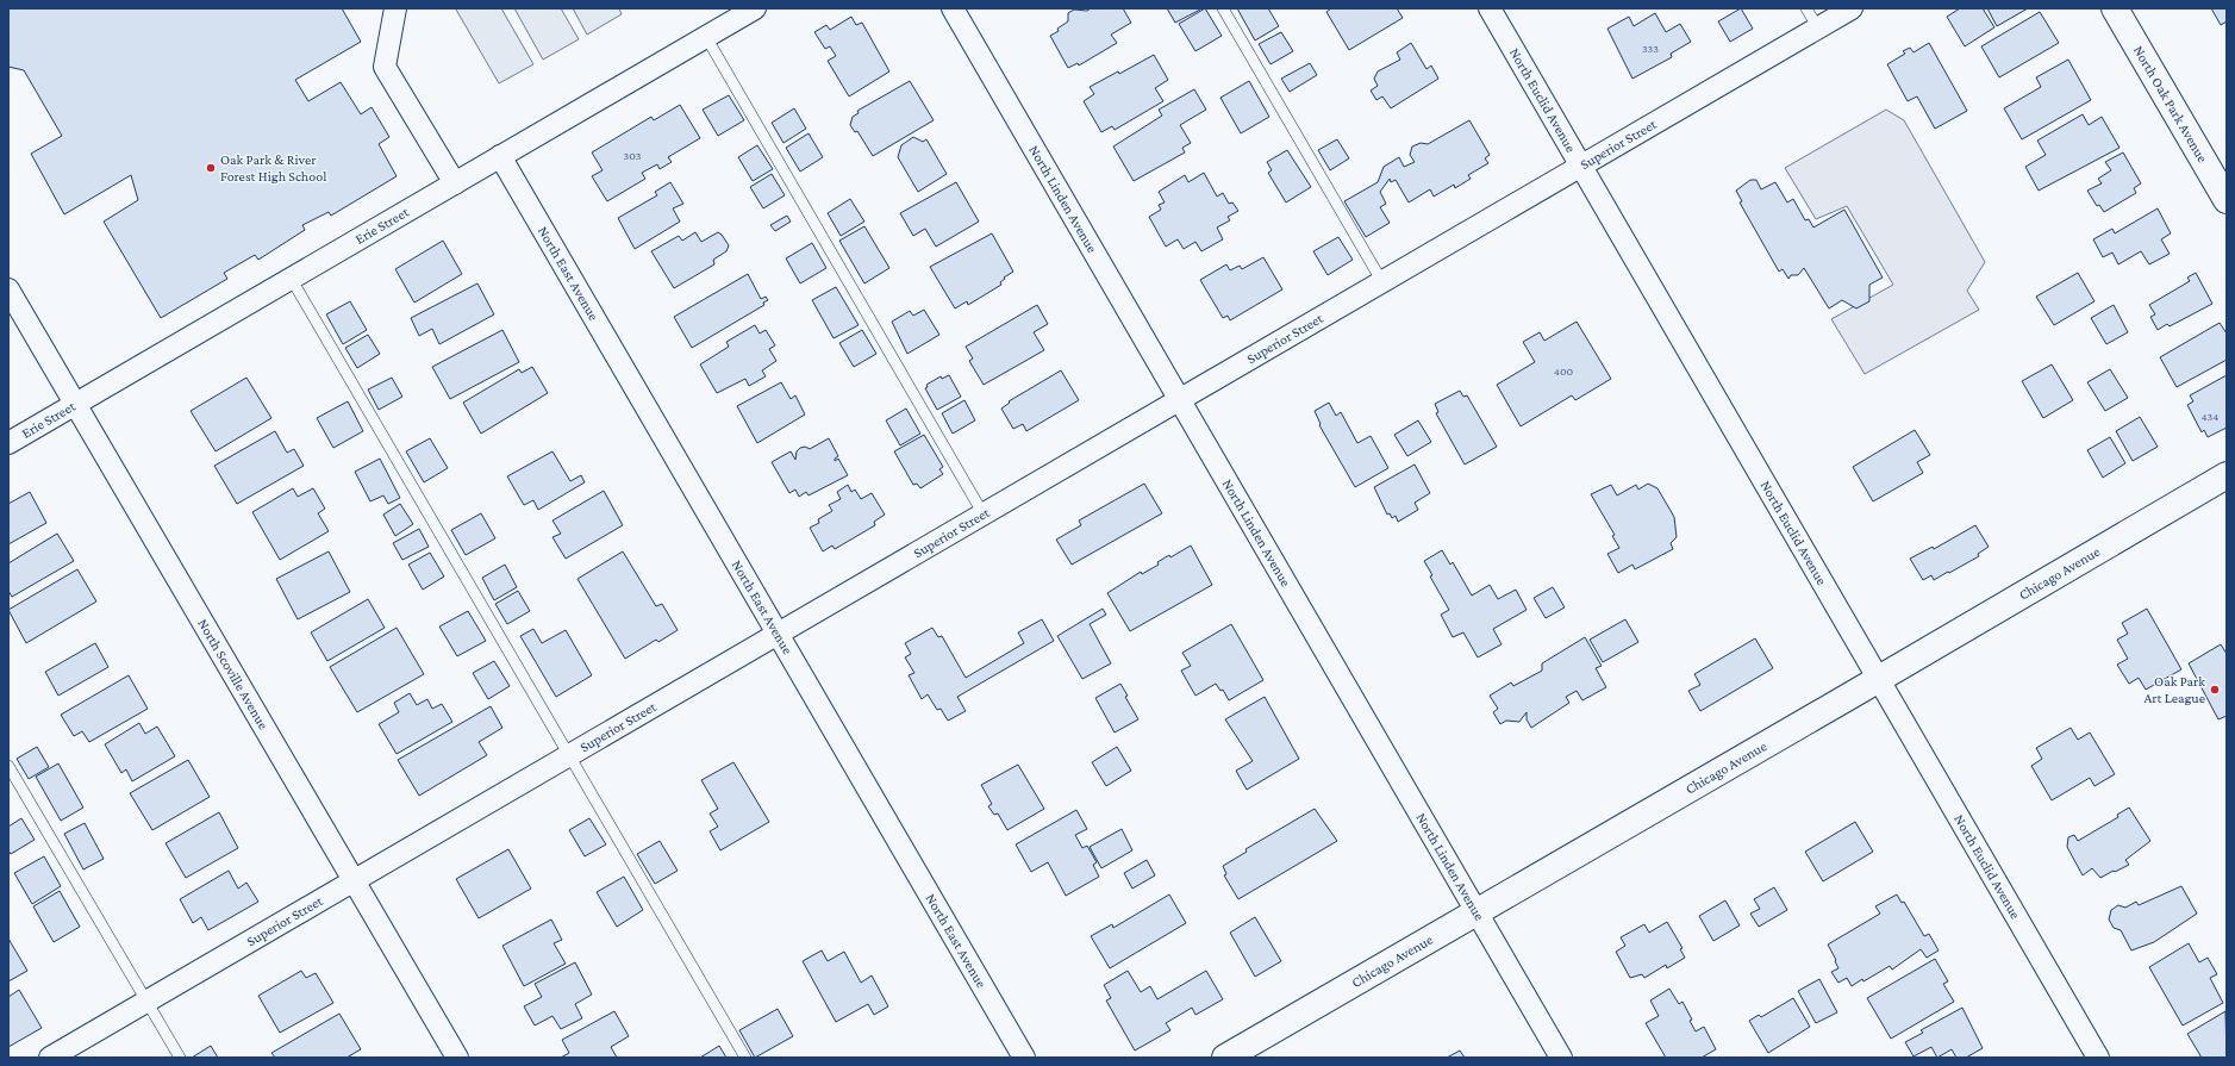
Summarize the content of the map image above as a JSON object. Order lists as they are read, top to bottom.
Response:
{
  "streets": {
    "main road": ["North Oak Park Avenue", "Chicago Avenue"],
    "street": [
      "North Euclid Avenue",
      "Superior Street",
      "North Linden Avenue",
      "Erie Street",
      "North East Avenue",
      "North Scoville Avenue"
    ]
  },
  "crossings": [
    ["North Euclid Avenue", "Superior Street"],
    ["North Euclid Avenue", "Chicago Avenue"],
    ["Superior Street", "North Linden Avenue"],
    ["Superior Street", "North East Avenue"],
    ["Superior Street", "North Scoville Avenue"],
    ["North Linden Avenue", "Chicago Avenue"],
    ["Erie Street", "North East Avenue"],
    ["Erie Street", "North Scoville Avenue"]
  ],
  "places": ["Oak Park & River Forest High School", "Oak Park Art League"],
  "house_numbers": [
    "333",
    "303",
    "400",
    "434"
  ]
}
